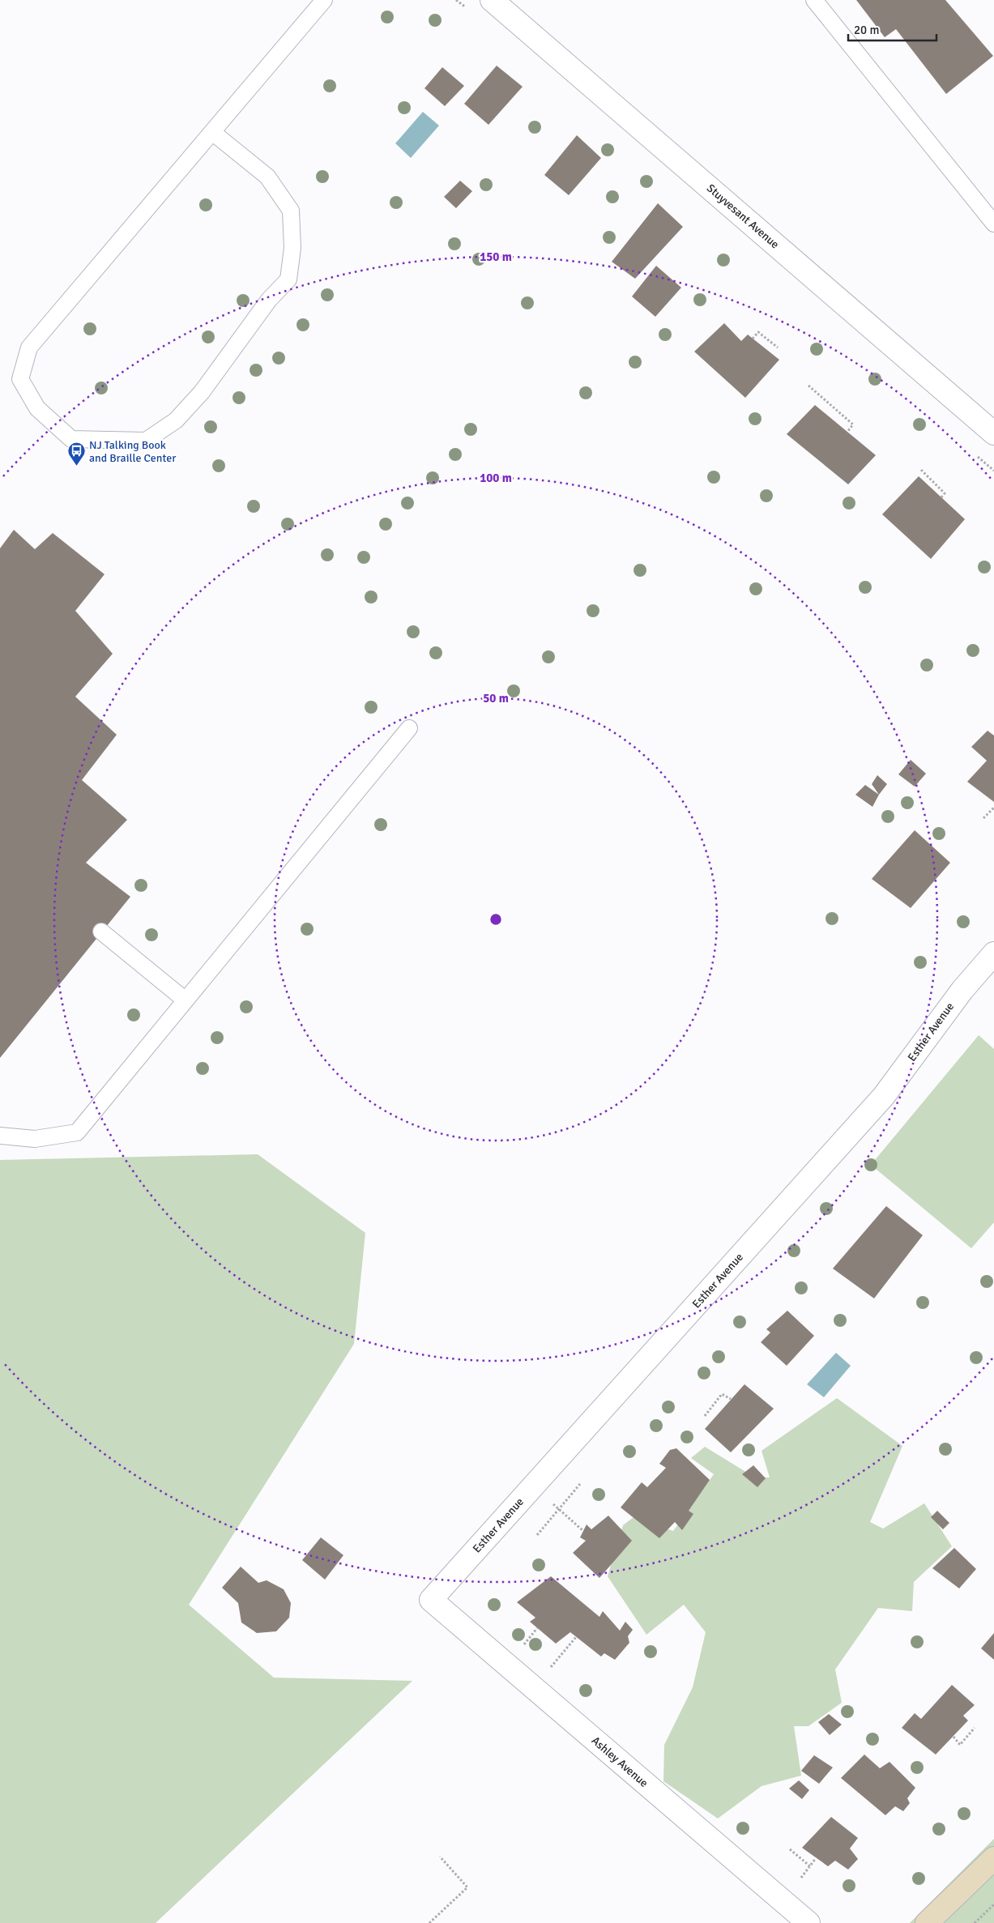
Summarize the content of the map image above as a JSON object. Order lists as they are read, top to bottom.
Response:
{
  "streets": {
    "street": ["Stuyvesant Avenue", "Esther Avenue", "Ashley Avenue"]
  },
  "crossings": [
    ["Esther Avenue", "Ashley Avenue"]
  ],
  "places": {
    "bus stop": ["NJ Talking Book and Braille Center"]
  },
  "scale_bar": "20 m",
  "rings": ["150 m", "100 m", "50 m"]
}
